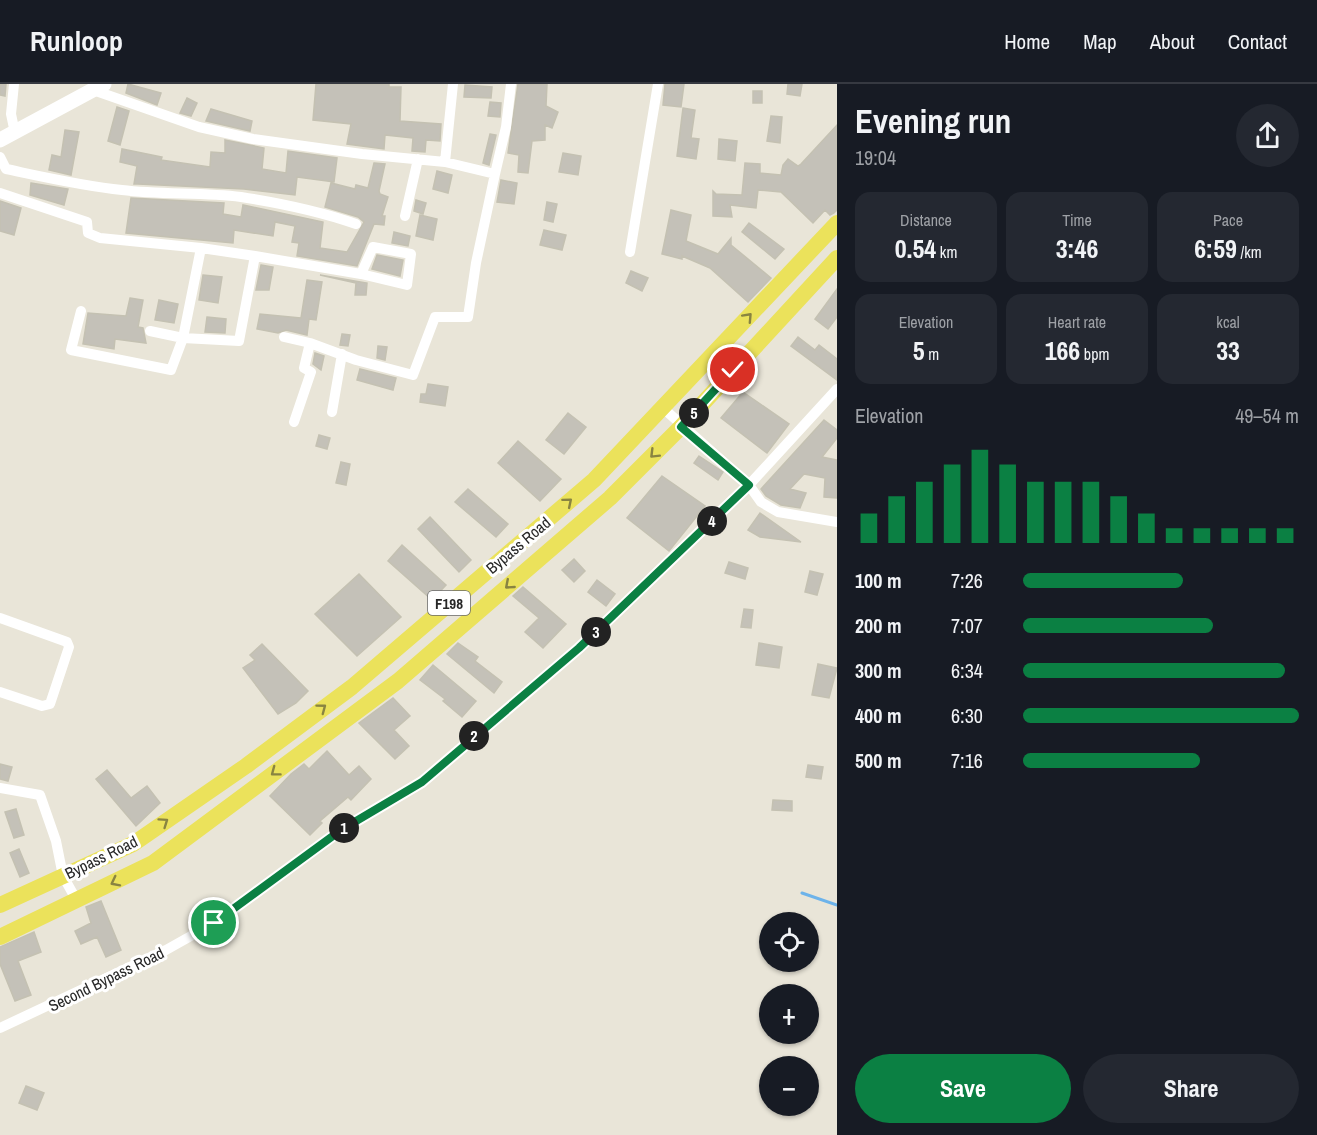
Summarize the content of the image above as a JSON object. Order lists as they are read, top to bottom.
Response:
{
  "streets": {
    "main road": ["Bypass Road", "F198"],
    "street": ["Second Bypass Road"]
  },
  "page": {
    "header": "Runloop",
    "nav": [
      "Home",
      "Map",
      "About",
      "Contact"
    ],
    "heading": ["Evening run", "19:04"],
    "stats": [
      ["Distance", "0.54 km"],
      ["Time", "3:46"],
      ["Pace", "6:59 /km"],
      ["Elevation", "5 m"],
      ["Heart rate", "166 bpm"],
      ["kcal", "33"]
    ],
    "chart": ["Elevation", "49–54 m"],
    "pins": [
      "5",
      "4",
      "3",
      "2",
      "1"
    ],
    "list": [
      {
        "name": "100 m",
        "note": "7:26"
      },
      {
        "name": "200 m",
        "note": "7:07"
      },
      {
        "name": "300 m",
        "note": "6:34"
      },
      {
        "name": "400 m",
        "note": "6:30"
      },
      {
        "name": "500 m",
        "note": "7:16"
      }
    ],
    "map_buttons": ["+", "−"],
    "buttons": ["Save", "Share"]
  }
}
